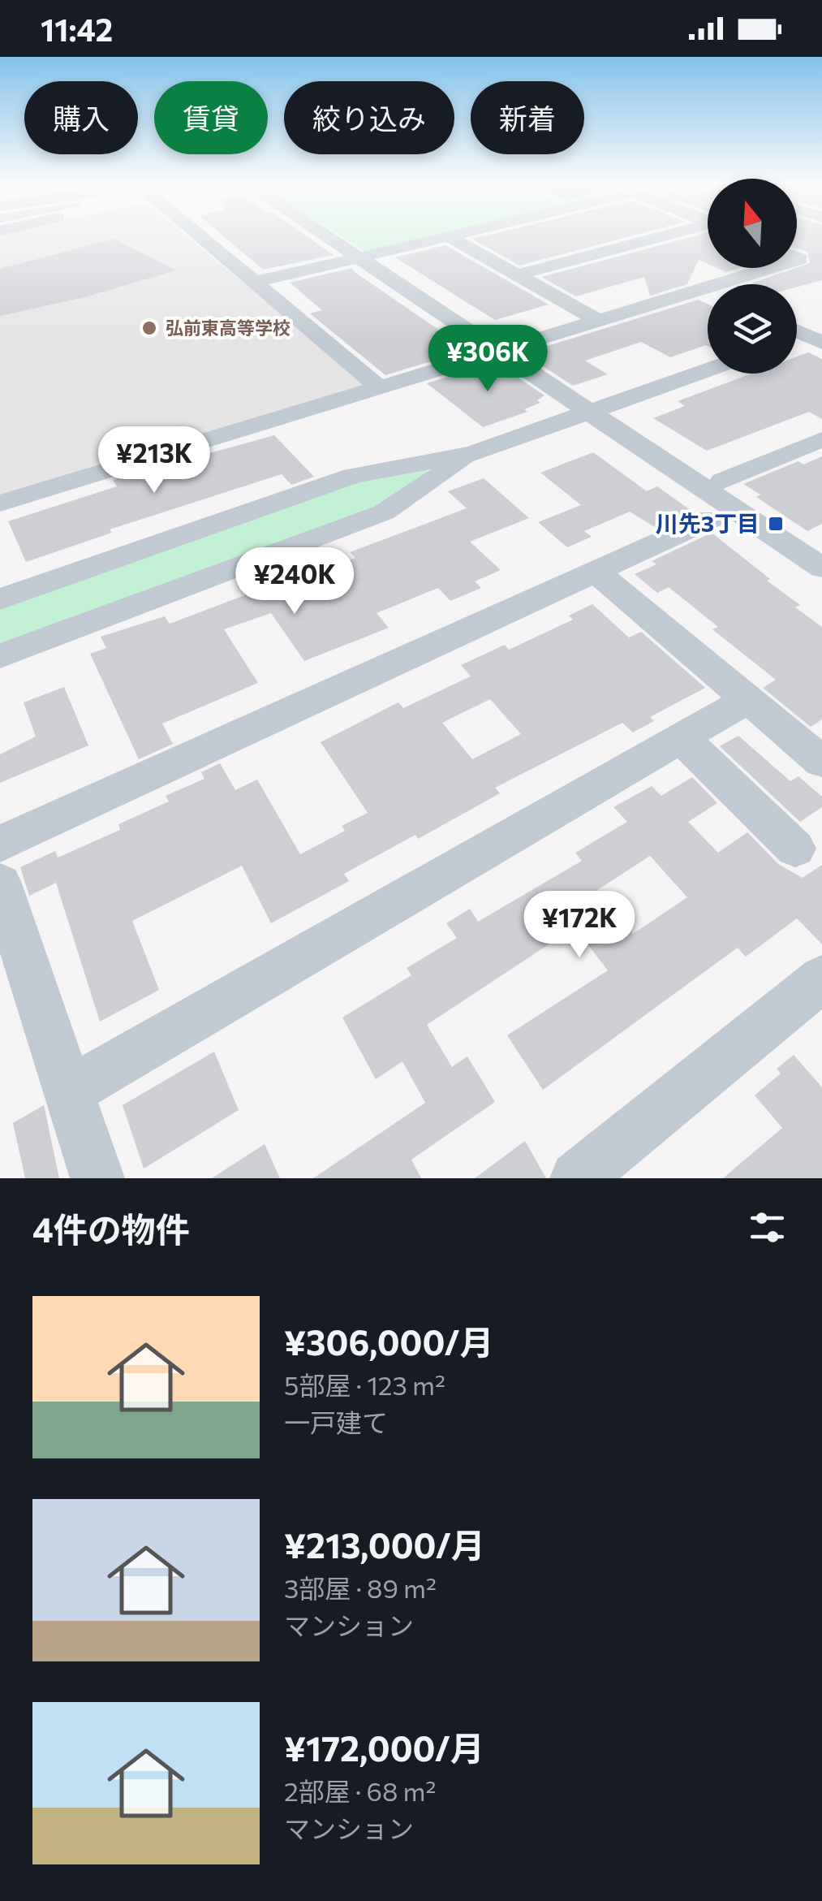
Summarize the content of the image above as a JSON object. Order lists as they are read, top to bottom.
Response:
{
  "places": {
    "other": ["弘前東高等学校"],
    "transit": ["川先3丁目"]
  },
  "north": "top",
  "page": {
    "status": "11:42",
    "chip": [
      "購入",
      "賃貸",
      "絞り込み",
      "新着"
    ],
    "price": [
      "¥306K",
      "¥213K",
      "¥240K",
      "¥172K"
    ],
    "heading": "4件の物件",
    "list": [
      {
        "name": "¥306,000/月",
        "note": "5部屋 · 123 m² · 一戸建て"
      },
      {
        "name": "¥213,000/月",
        "note": "3部屋 · 89 m² · マンション"
      },
      {
        "name": "¥172,000/月",
        "note": "2部屋 · 68 m² · マンション"
      }
    ]
  }
}
